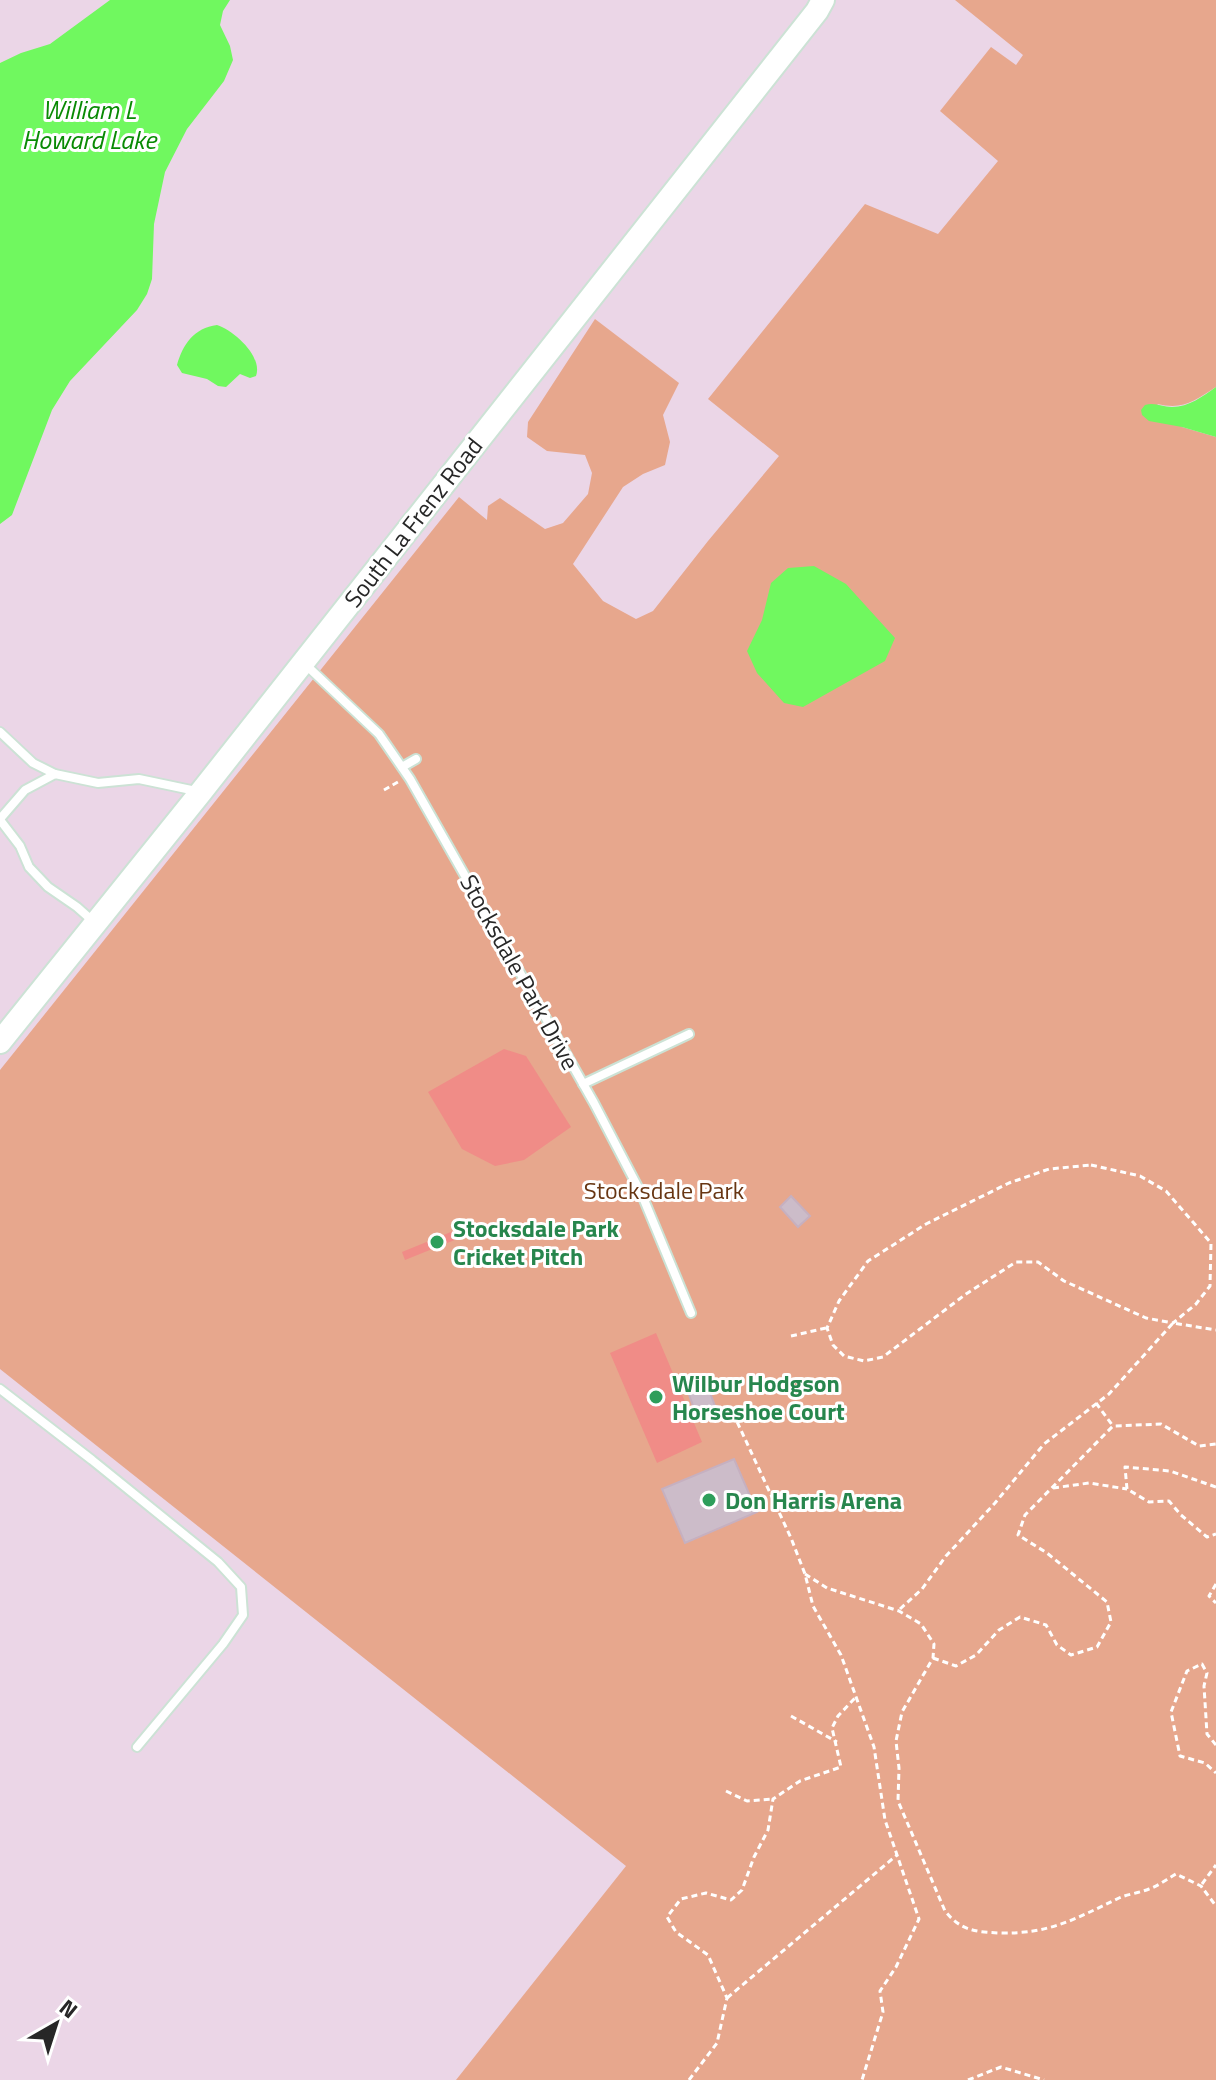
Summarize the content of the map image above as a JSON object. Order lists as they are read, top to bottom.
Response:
{
  "streets": {
    "street": ["South La Frenz Road"],
    "lane": ["Stocksdale Park Drive"]
  },
  "crossings": [
    ["South La Frenz Road", "Stocksdale Park Drive"]
  ],
  "water": ["William L Howard Lake"],
  "parks": ["Stocksdale Park"],
  "places": ["Stocksdale Park Cricket Pitch", "Wilbur Hodgson Horseshoe Court", "Don Harris Arena"],
  "north": "top right"
}
